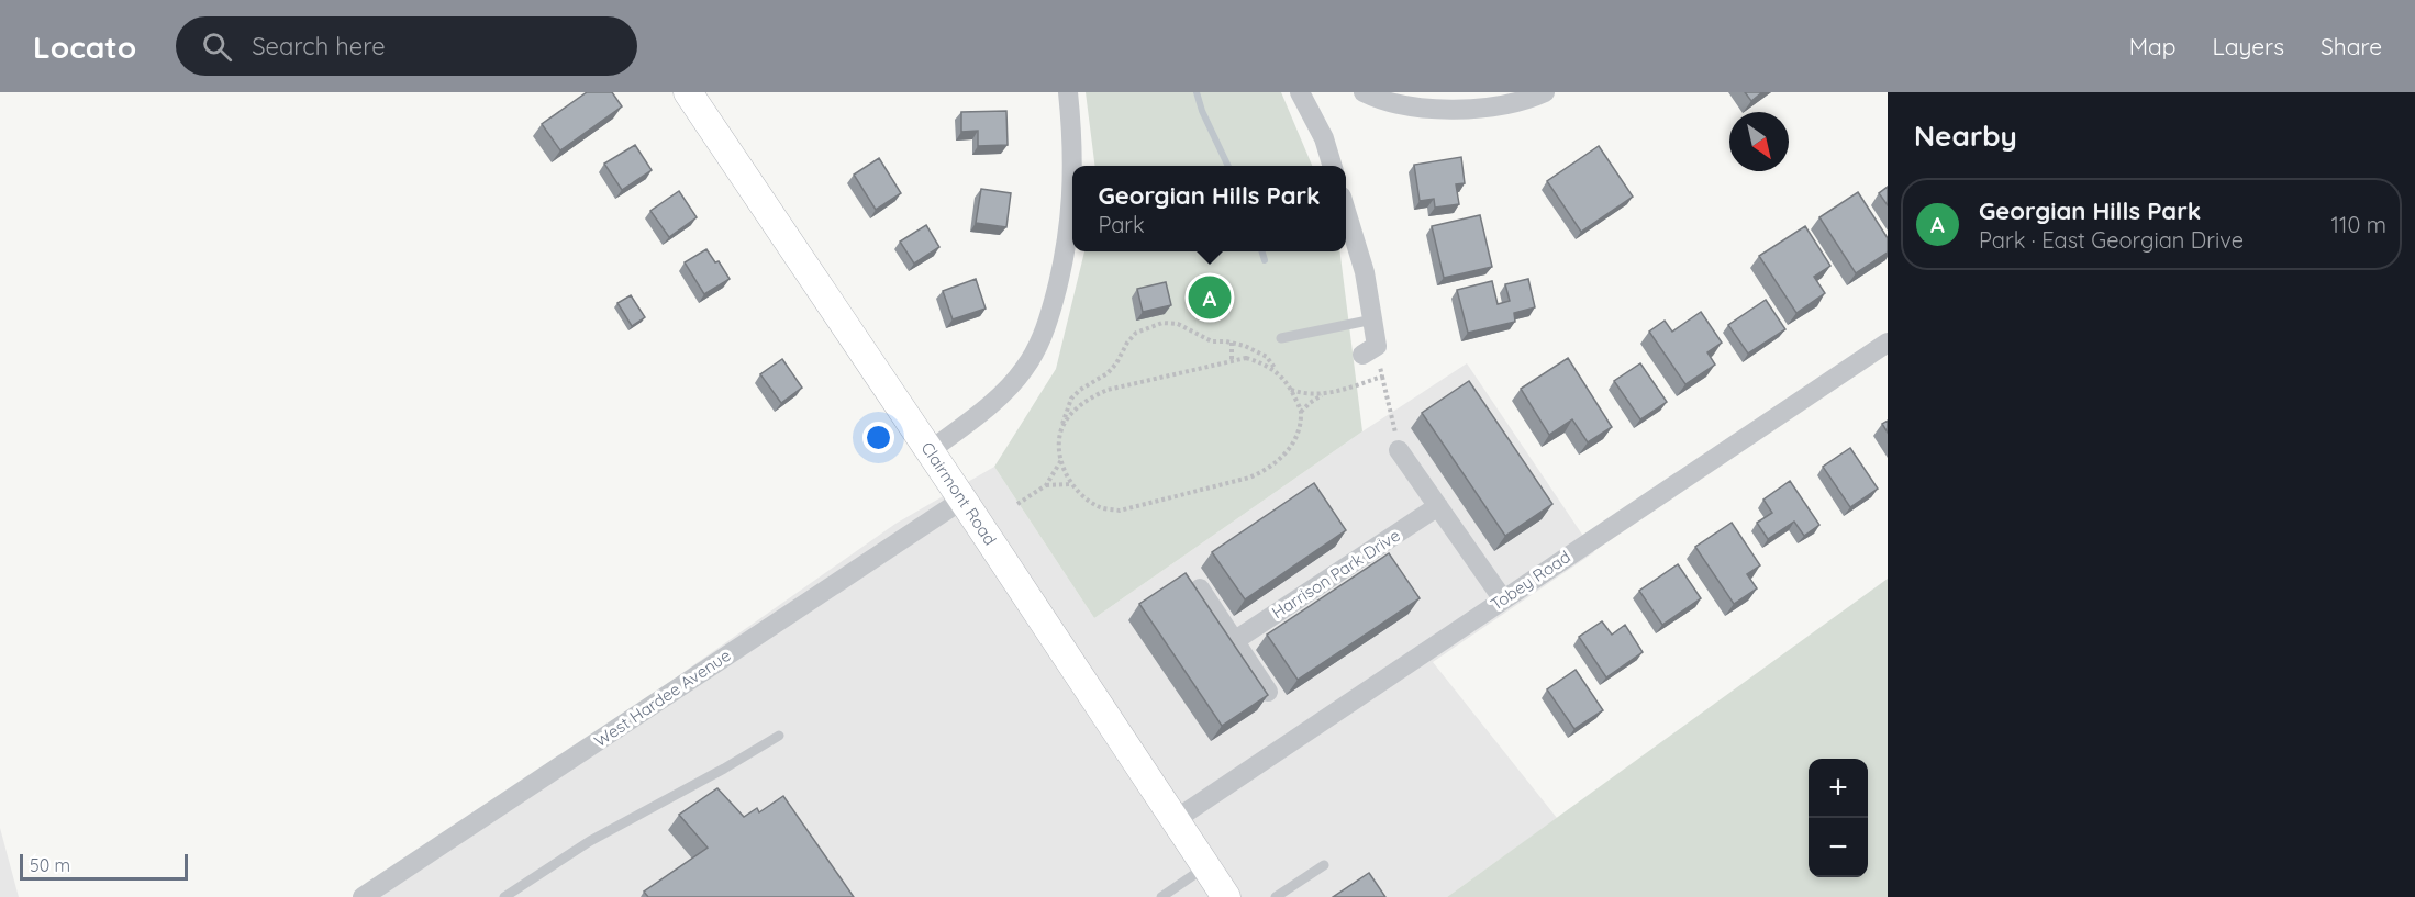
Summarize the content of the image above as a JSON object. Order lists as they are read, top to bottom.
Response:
{
  "streets": {
    "main road": ["Clairmont Road"],
    "street": ["Harrison Park Drive", "Tobey Road", "West Hardee Avenue"]
  },
  "crossings": [
    ["Clairmont Road", "Tobey Road"],
    ["Clairmont Road", "West Hardee Avenue"]
  ],
  "scale_bar": "50 m",
  "north": "bottom right",
  "page": {
    "header": "Locato",
    "search": "Search here",
    "nav": ["Map", "Layers", "Share"],
    "heading": "Nearby",
    "popup": ["Georgian Hills Park", "Park"],
    "list": [
      {
        "mark": "A",
        "name": "Georgian Hills Park",
        "note": "Park · East Georgian Drive",
        "value": "110 m"
      }
    ],
    "pins": "A",
    "map_buttons": ["+", "−"],
    "scale": "50 m"
  }
}
